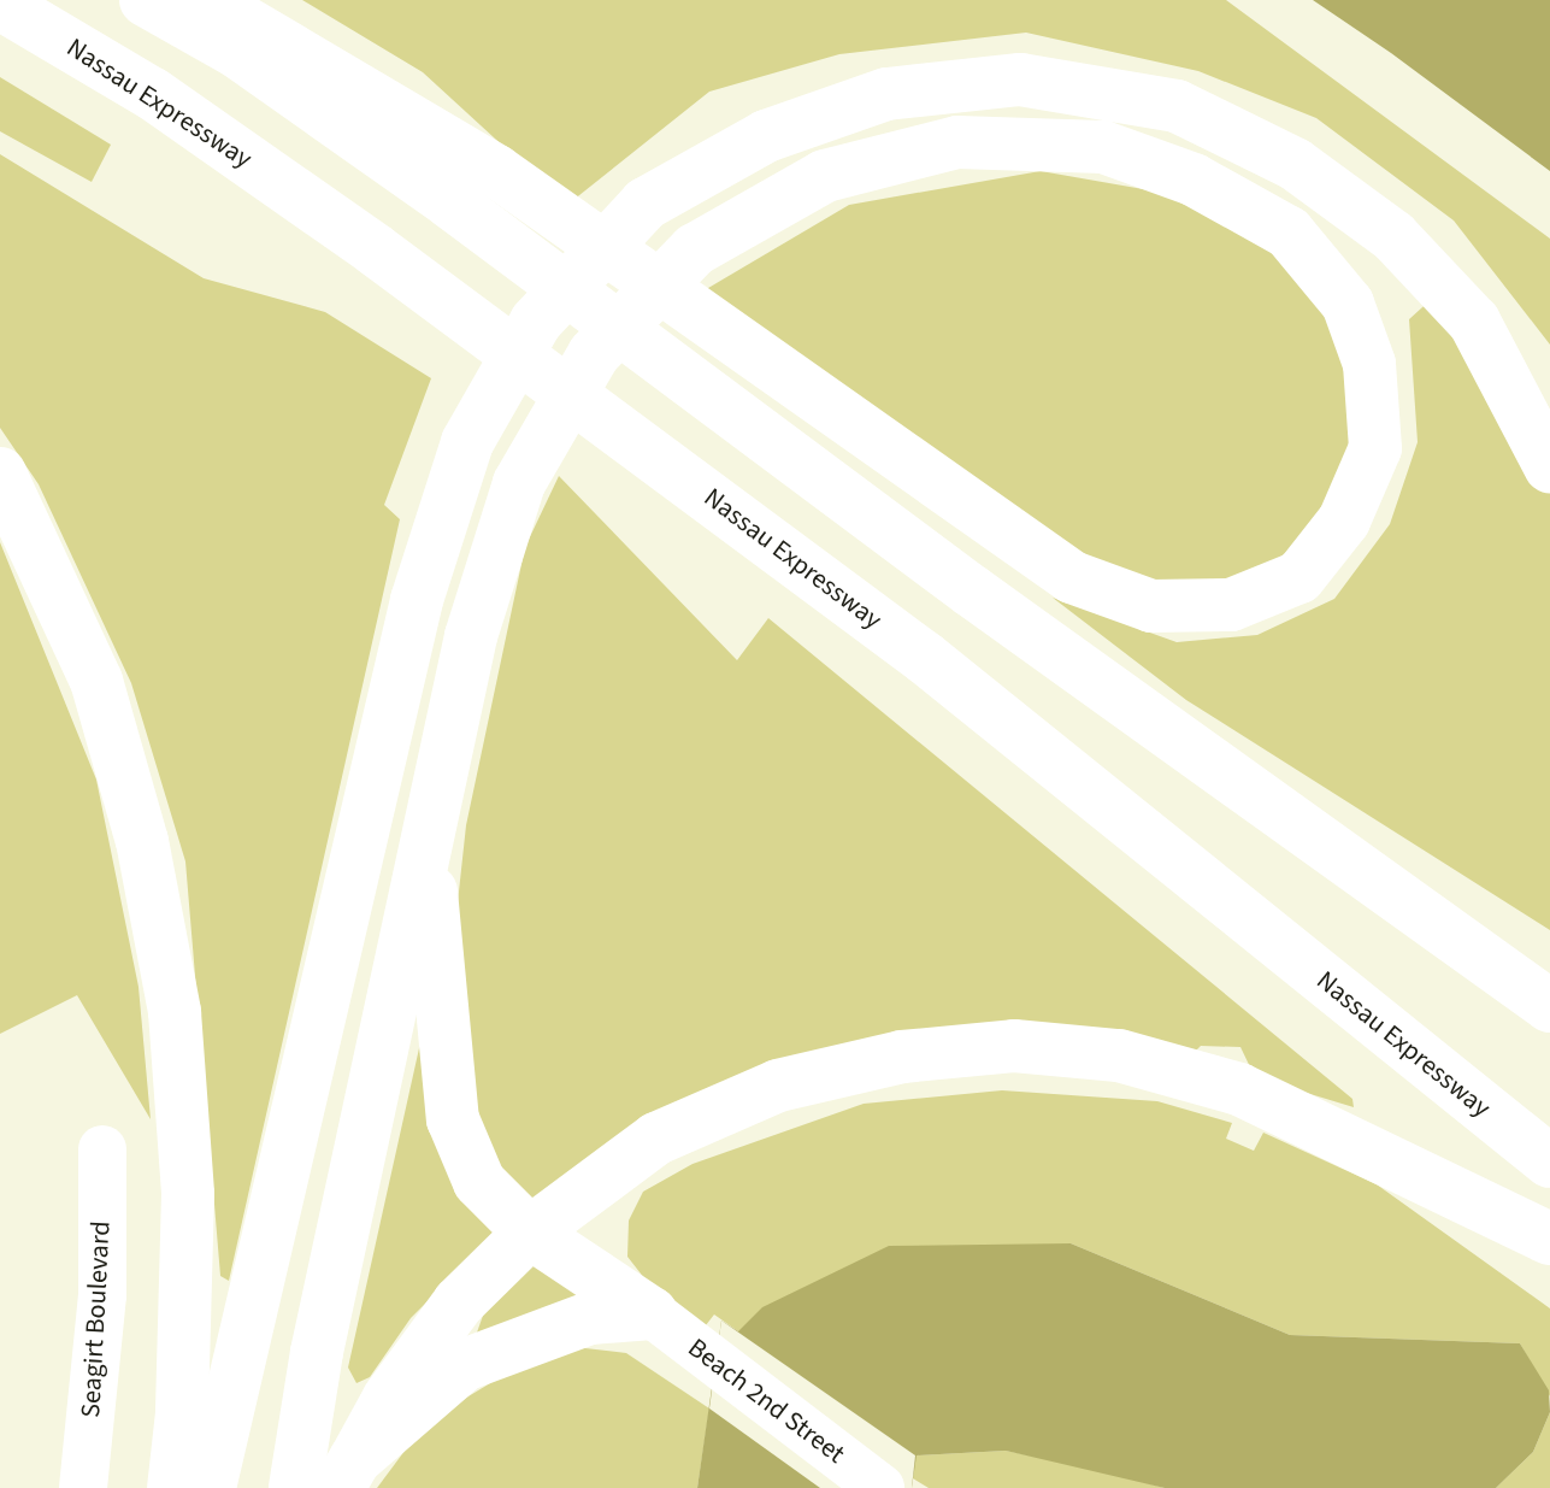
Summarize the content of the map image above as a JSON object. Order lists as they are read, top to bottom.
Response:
{
  "streets": {
    "main road": ["Nassau Expressway"],
    "street": ["Seagirt Boulevard", "Beach 2nd Street"]
  }
}
